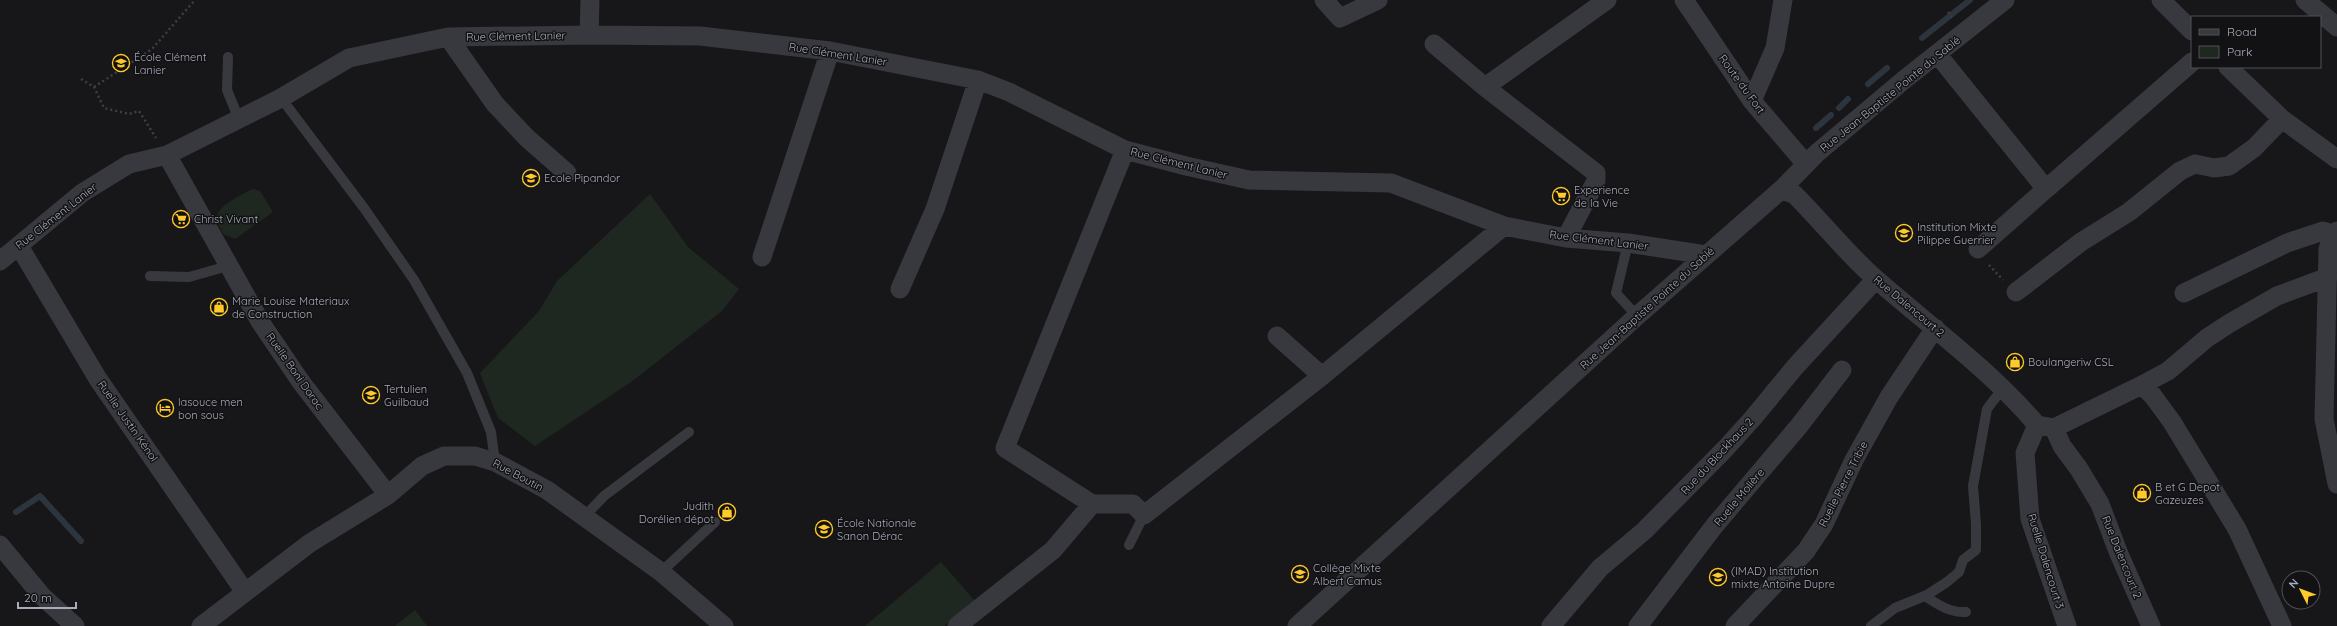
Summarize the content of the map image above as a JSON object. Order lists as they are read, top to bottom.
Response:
{
  "streets": {
    "street": [
      "Rue Clément Lanier",
      "Route du Fort",
      "Rue Jean-Baptiste Pointe du Sablé",
      "Rue Dalencourt 2",
      "Ruelle Boni Dorac",
      "Ruelle Justin Kénol",
      "Rue du Blockhaus 2",
      "Rue Boutin",
      "Ruelle Pierre Tribie",
      "Ruelle Molière",
      "Ruelle Dalencourt 3"
    ]
  },
  "crossings": [
    ["Rue Clément Lanier", "Rue Jean-Baptiste Pointe du Sablé"],
    ["Rue Clément Lanier", "Ruelle Boni Dorac"],
    ["Rue Clément Lanier", "Ruelle Justin Kénol"],
    ["Route du Fort", "Rue Jean-Baptiste Pointe du Sablé"],
    ["Rue Jean-Baptiste Pointe du Sablé", "Rue Dalencourt 2"],
    ["Rue Dalencourt 2", "Rue du Blockhaus 2"],
    ["Rue Dalencourt 2", "Ruelle Pierre Tribie"],
    ["Rue Dalencourt 2", "Ruelle Dalencourt 3"],
    ["Ruelle Boni Dorac", "Rue Boutin"],
    ["Ruelle Justin Kénol", "Rue Boutin"]
  ],
  "places": {
    "school or university": [
      "École Clément Lanier",
      "Ecole Pipandor",
      "Institution Mixte Pilippe Guerrier",
      "Tertulien Guilbaud",
      "École Nationale Sanon Dérac",
      "Collège Mixte Albert Camus",
      "(IMAD) Institution mixte Antoine Dupre"
    ],
    "supermarket": ["Experience de la Vie", "Christ Vivant"],
    "shop": [
      "Marie Louise Materiaux de Construction",
      "Boulangeriw CSL",
      "B et G Depot Gazeuzes",
      "Judith Dorélien dépot"
    ],
    "hotel": ["lasouce men bon sous"]
  },
  "legend": ["Road", "Park"],
  "scale_bar": "20 m",
  "north": "top left"
}
